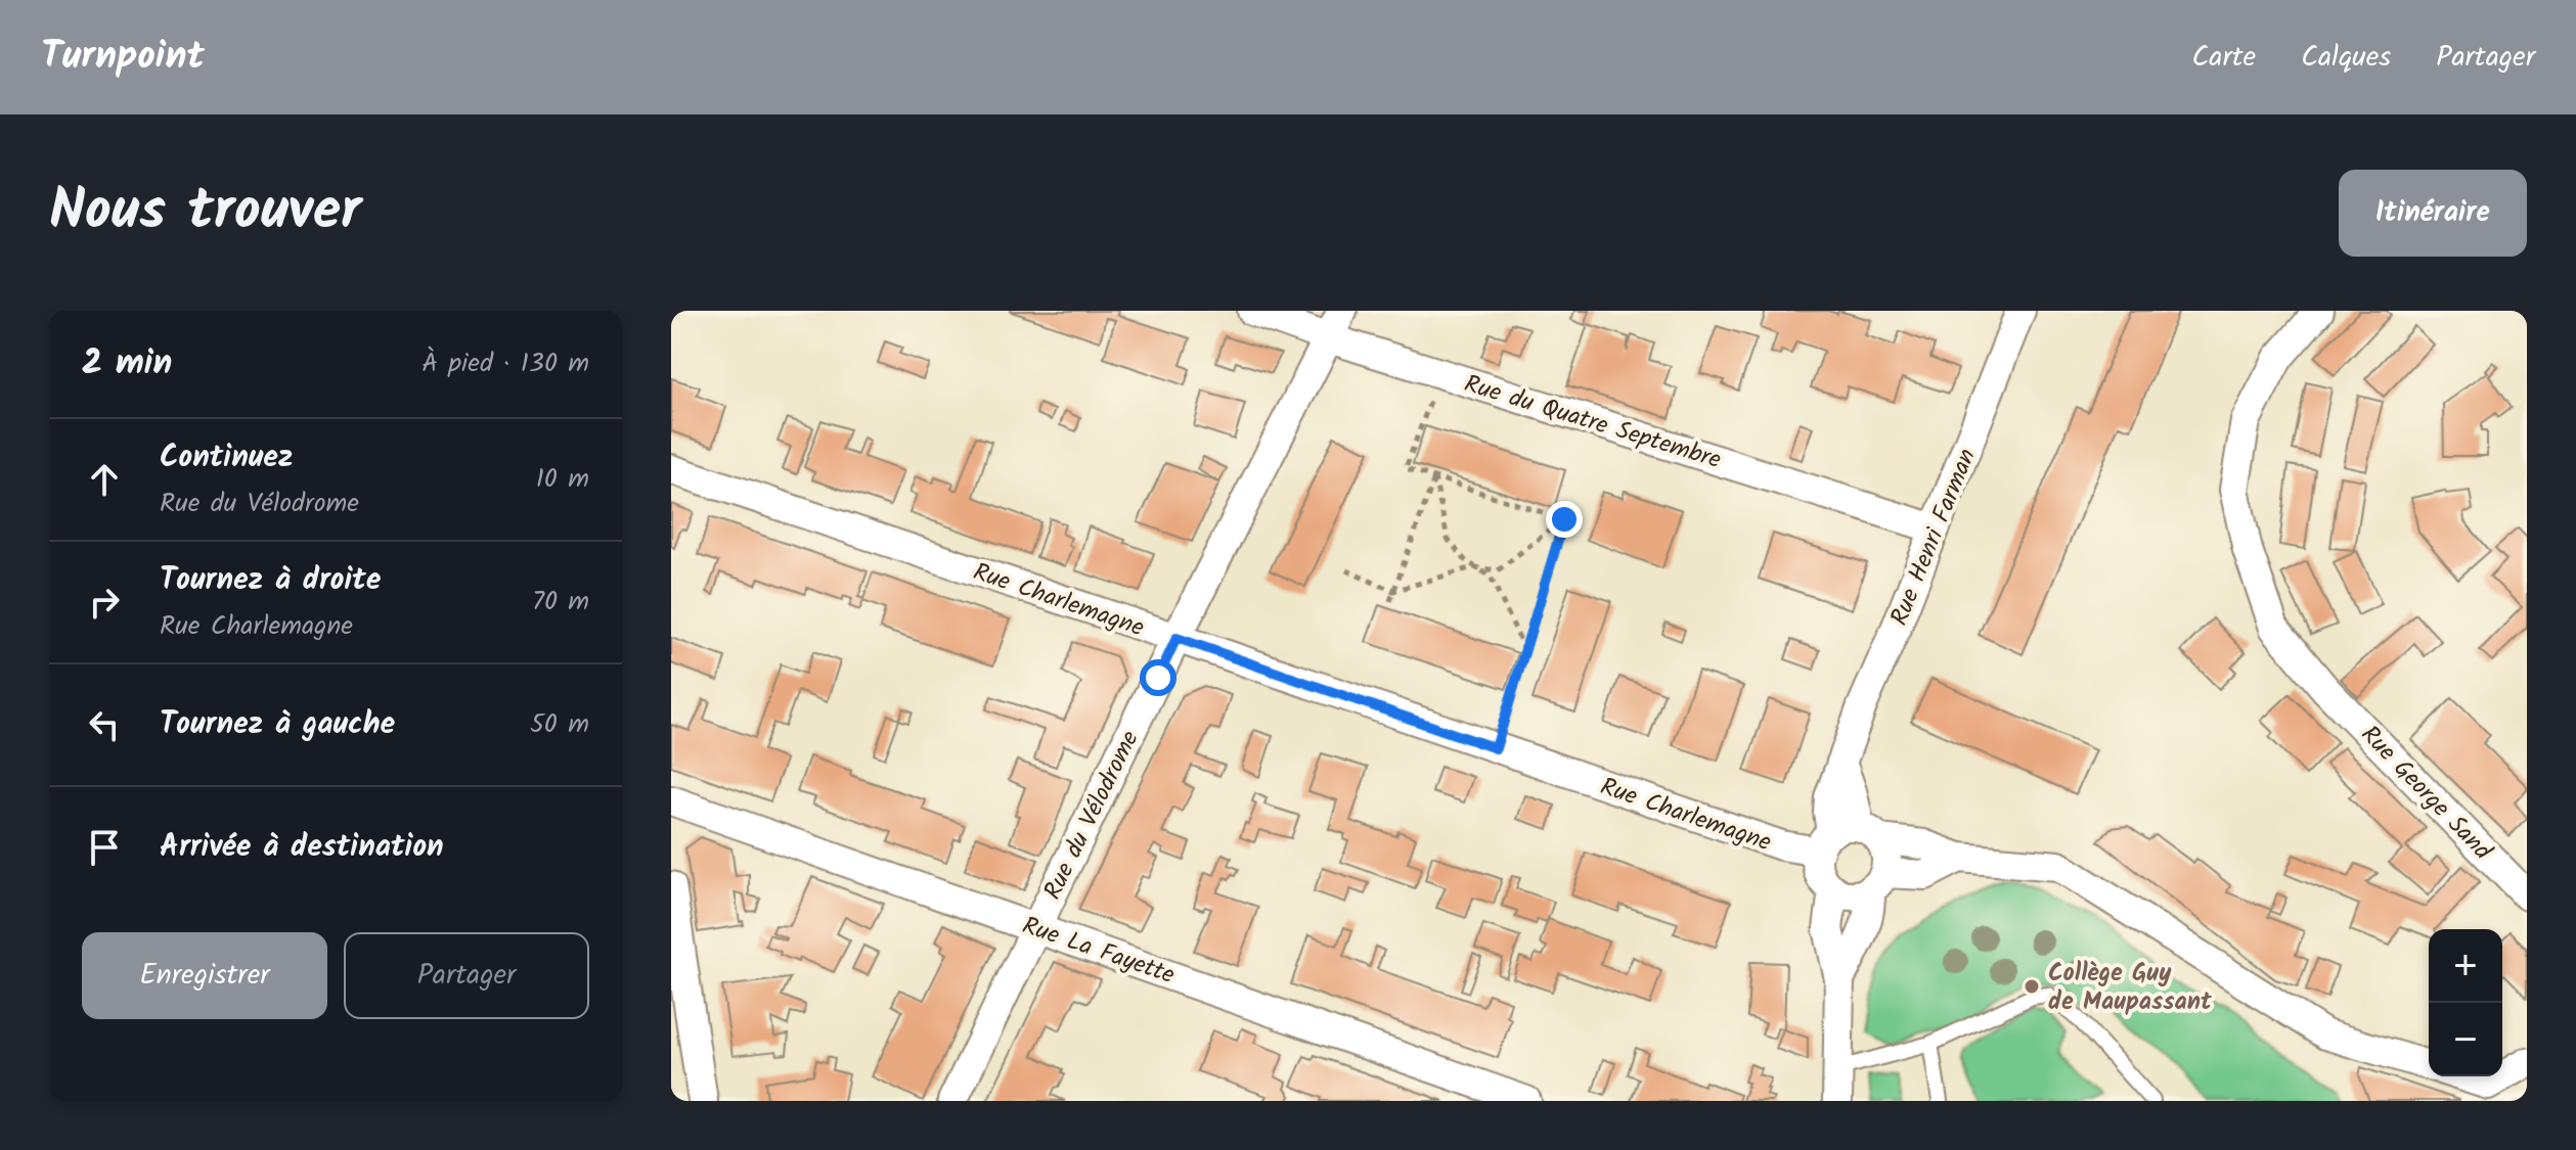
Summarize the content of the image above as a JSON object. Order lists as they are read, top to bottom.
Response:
{
  "streets": {
    "street": [
      "Rue du Quatre Septembre",
      "Rue Henri Farman",
      "Rue Charlemagne",
      "Rue George Sand",
      "Rue du Vélodrome",
      "Rue La Fayette"
    ]
  },
  "crossings": [
    ["Rue du Quatre Septembre", "Rue Henri Farman"],
    ["Rue du Quatre Septembre", "Rue du Vélodrome"],
    ["Rue Henri Farman", "Rue Charlemagne"],
    ["Rue Charlemagne", "Rue du Vélodrome"],
    ["Rue du Vélodrome", "Rue La Fayette"]
  ],
  "places": ["Collège Guy de Maupassant"],
  "page": {
    "header": "Turnpoint",
    "nav": ["Carte", "Calques", "Partager"],
    "title": "Nous trouver",
    "buttons": [
      "Itinéraire",
      ["Enregistrer", "Partager"]
    ],
    "heading": ["2 min", "À pied · 130 m"],
    "list": [
      ["Continuez", "Rue du Vélodrome", "10 m"],
      ["Tournez à droite", "Rue Charlemagne", "70 m"],
      ["Tournez à gauche", "50 m"],
      "Arrivée à destination"
    ],
    "map_buttons": ["+", "−"]
  }
}
